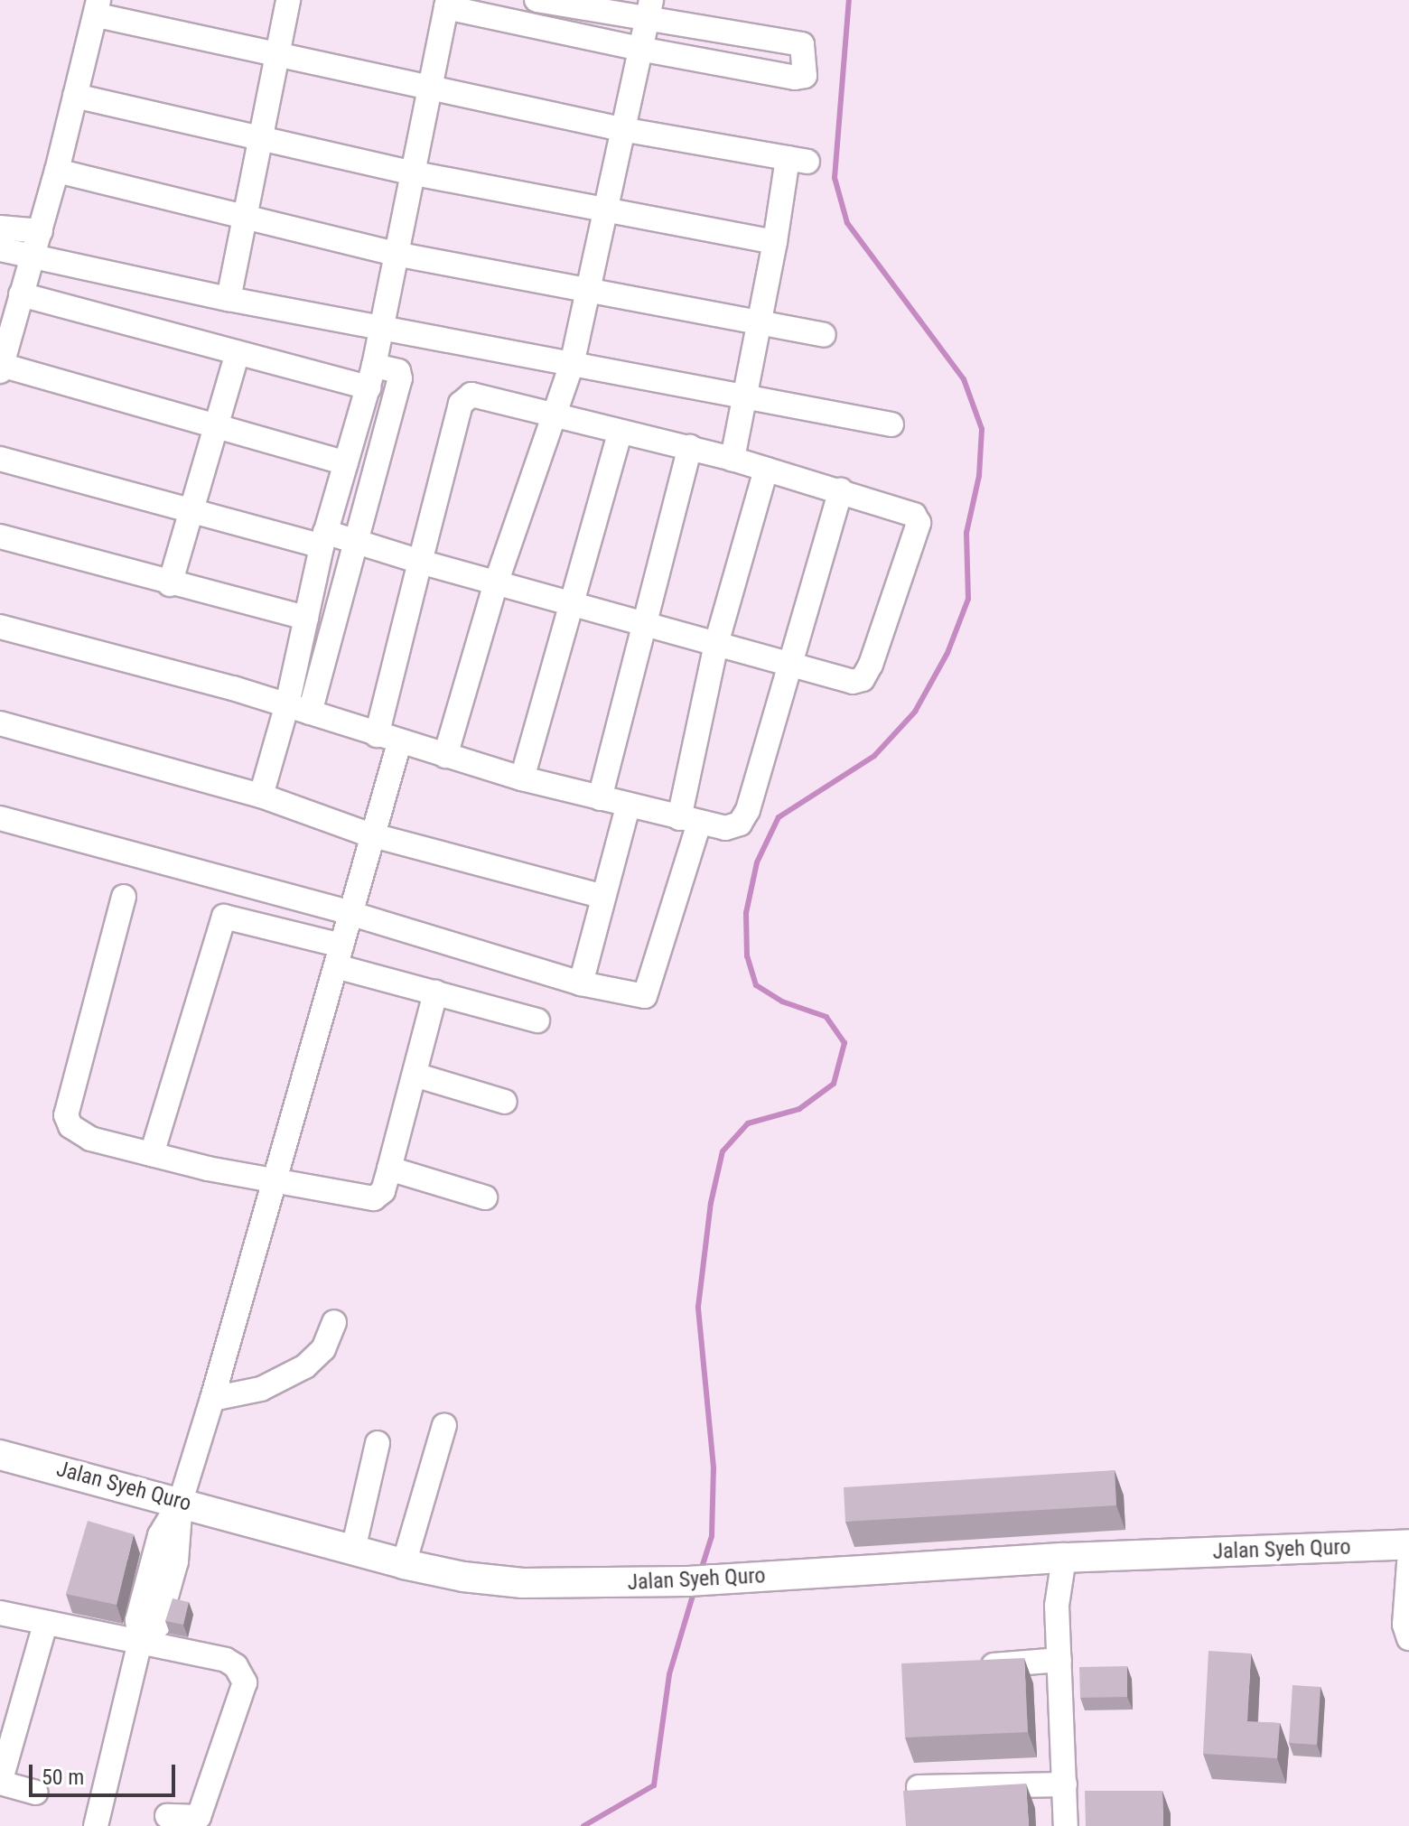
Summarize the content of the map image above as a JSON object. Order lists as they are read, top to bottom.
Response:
{
  "streets": {
    "main road": ["Jalan Syeh Quro"]
  },
  "scale_bar": "50 m"
}
